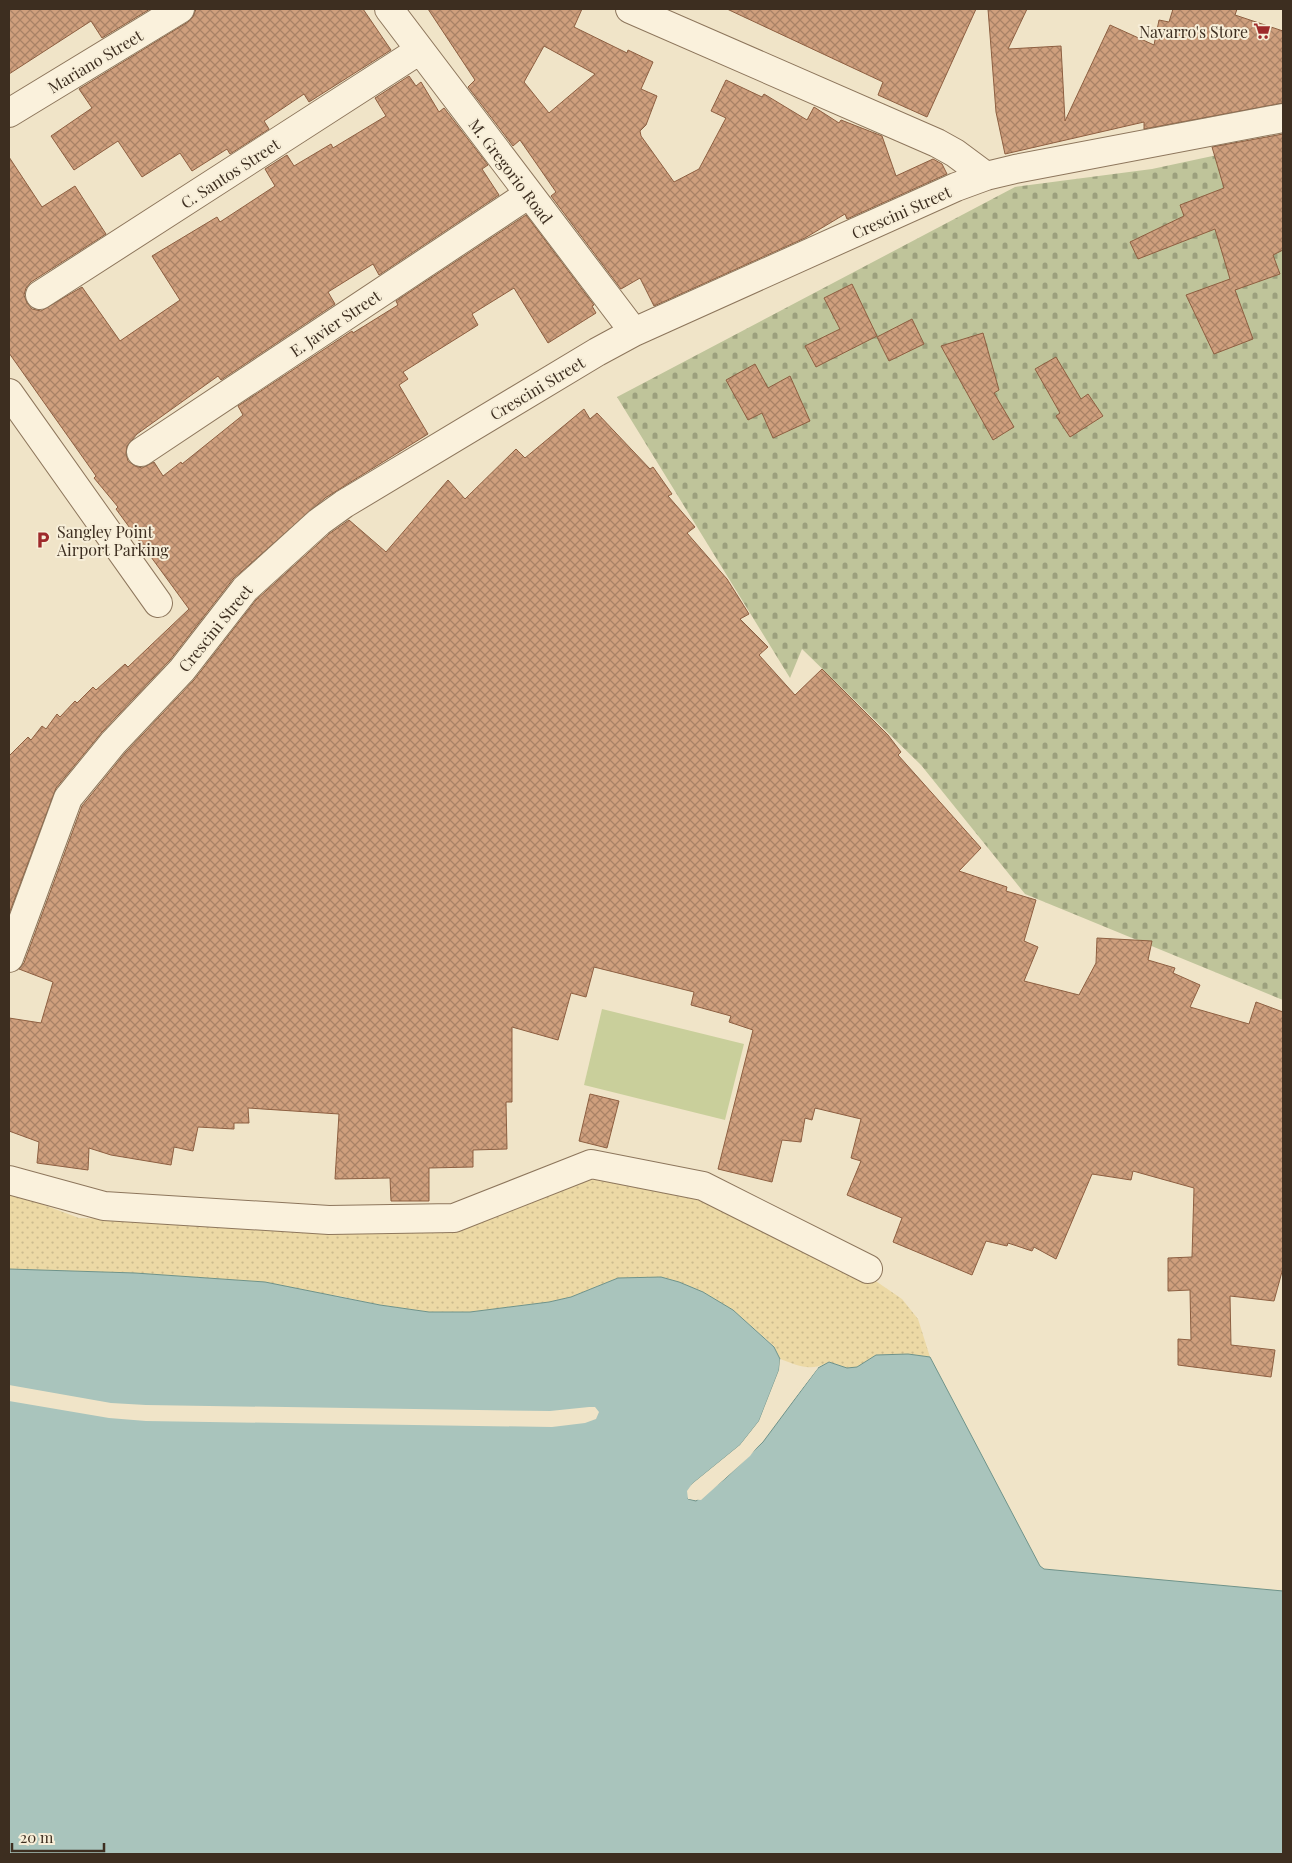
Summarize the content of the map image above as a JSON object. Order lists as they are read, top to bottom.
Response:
{
  "streets": {
    "street": [
      "Mariano Street",
      "M. Gregorio Road",
      "C. Santos Street",
      "Crescini Street",
      "E. Javier Street"
    ]
  },
  "crossings": [
    ["M. Gregorio Road", "C. Santos Street"],
    ["M. Gregorio Road", "Crescini Street"],
    ["M. Gregorio Road", "E. Javier Street"]
  ],
  "places": {
    "supermarket": ["Navarro's Store"],
    "parking": ["Sangley Point Airport Parking"]
  },
  "scale_bar": "20 m"
}
